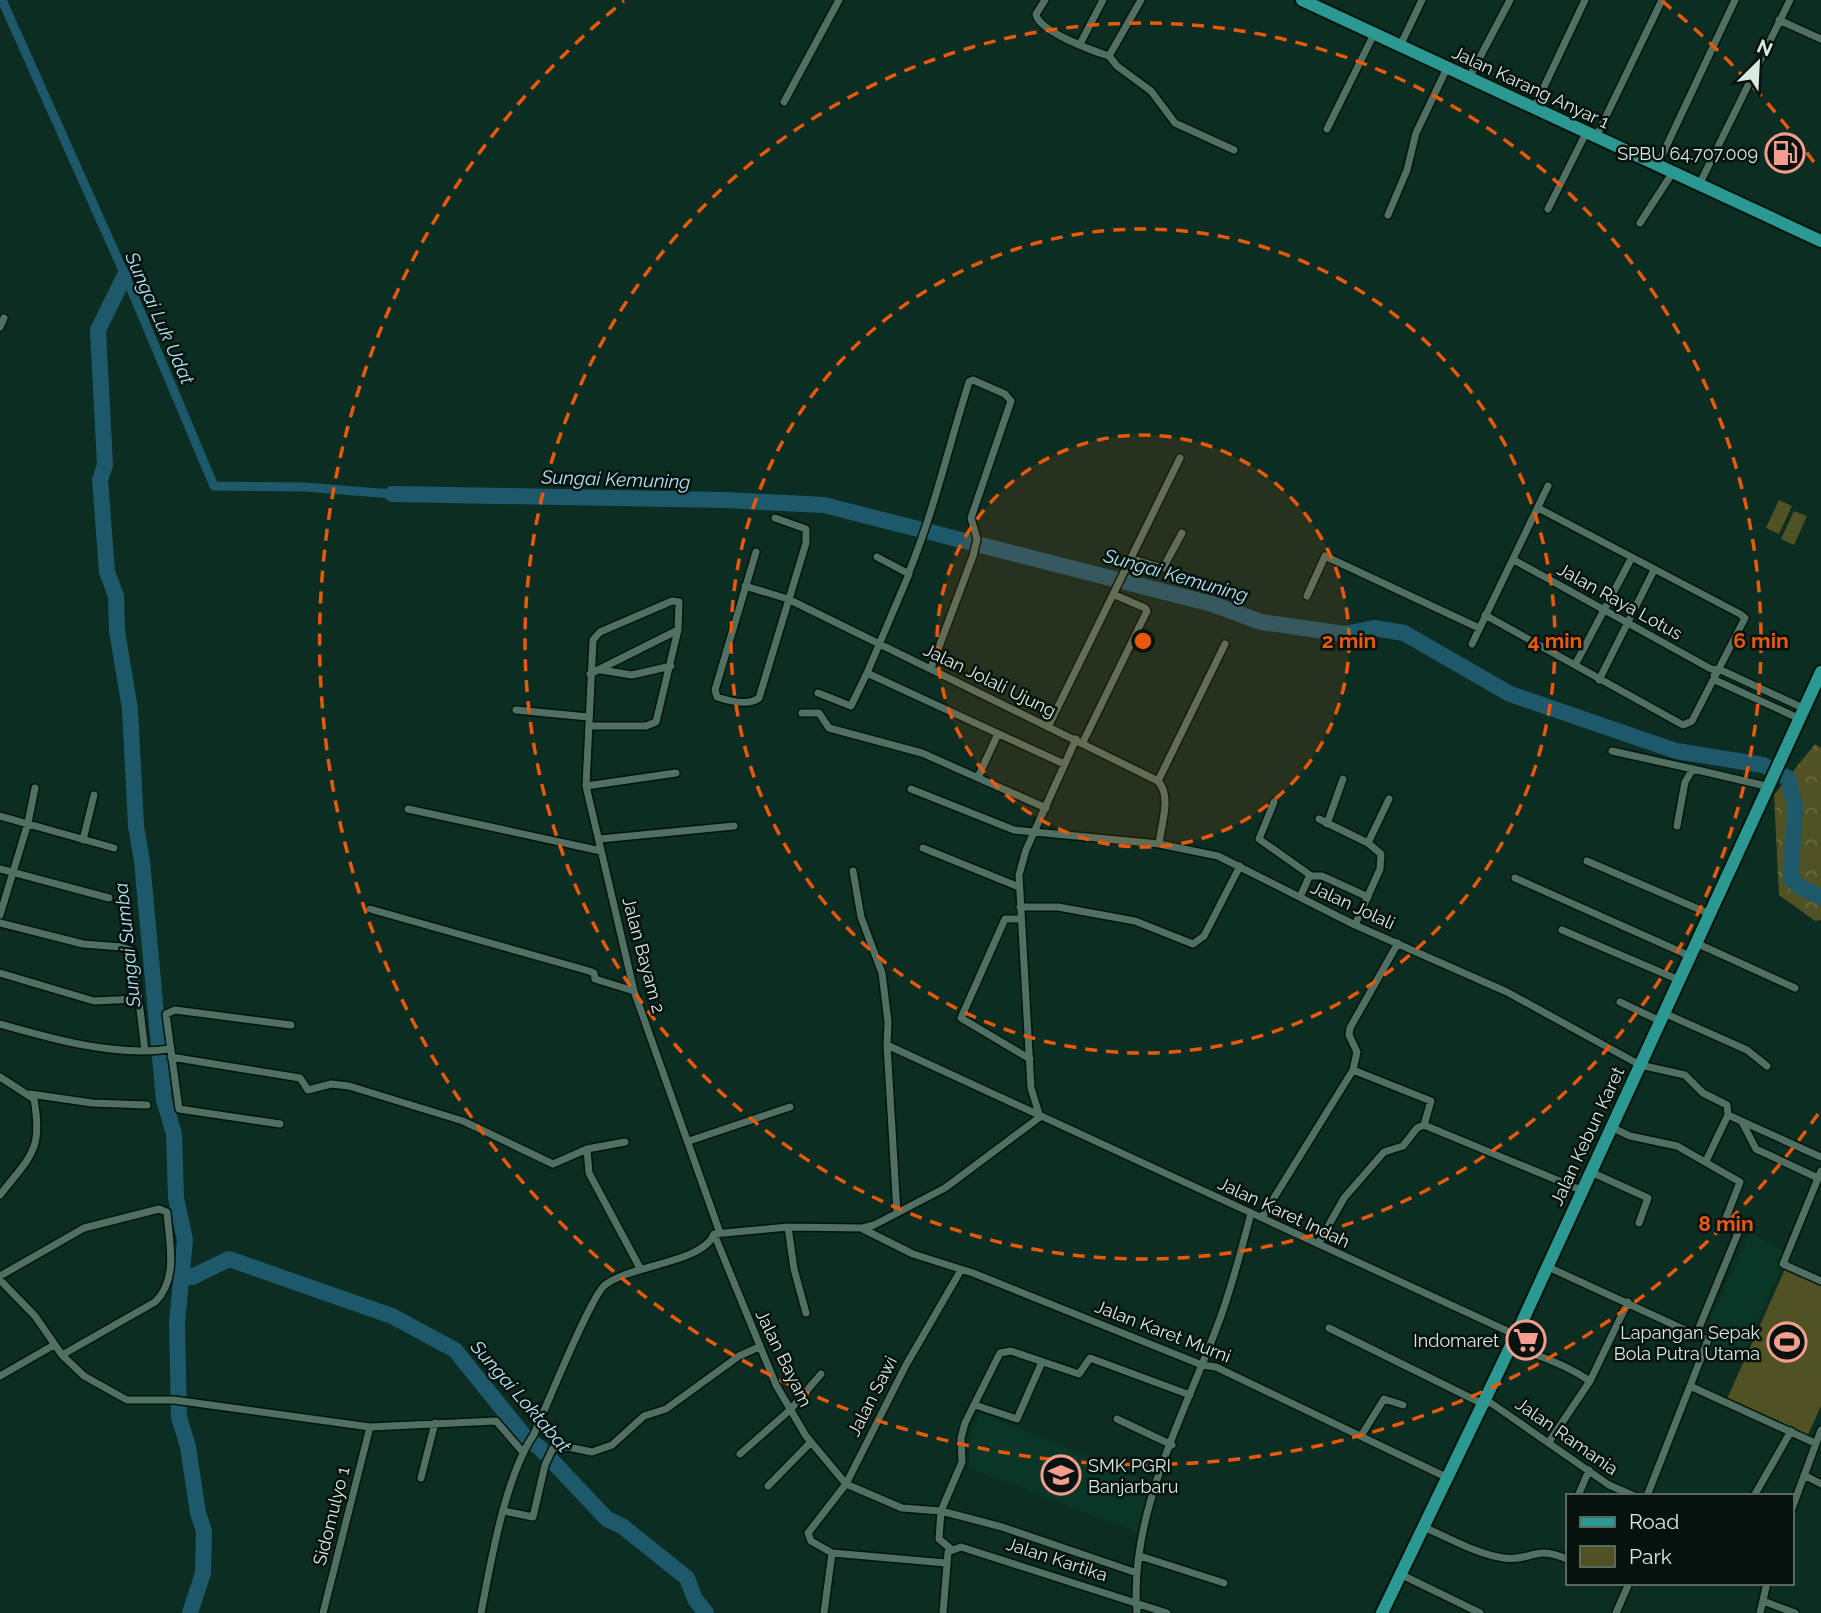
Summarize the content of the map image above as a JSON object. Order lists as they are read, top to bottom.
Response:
{
  "streets": {
    "main road": ["Jalan Karang Anyar 1", "Jalan Kebun Karet"],
    "street": [
      "Jalan Raya Lotus",
      "Jalan Jolali Ujung",
      "Jalan Jolali",
      "Jalan Bayam 2",
      "Jalan Karet Indah",
      "Jalan Karet Murni",
      "Jalan Bayam",
      "Jalan Sawi",
      "Jalan Ramania",
      "Sidomulyo 1",
      "Jalan Kartika"
    ]
  },
  "crossings": [
    ["Jalan Jolali", "Jalan Kebun Karet"],
    ["Jalan Bayam 2", "Jalan Bayam"],
    ["Jalan Kebun Karet", "Jalan Karet Indah"],
    ["Jalan Kebun Karet", "Jalan Karet Murni"],
    ["Jalan Kebun Karet", "Jalan Ramania"],
    ["Jalan Karet Murni", "Jalan Sawi"],
    ["Jalan Bayam", "Jalan Sawi"]
  ],
  "water": [
    "Sungai Luk Udat",
    "Sungai Kemuning",
    "Sungai Sumba",
    "Sungai Loktabat"
  ],
  "places": {
    "fuel station": ["SPBU 64.707.009"],
    "supermarket": ["Indomaret"],
    "sports": ["Lapangan Sepak Bola Putra Utama"],
    "school or university": ["SMK PGRI Banjarbaru"]
  },
  "legend": ["Road", "Park"],
  "north": "top right",
  "rings": [
    "2 min",
    "4 min",
    "6 min",
    "8 min"
  ]
}
